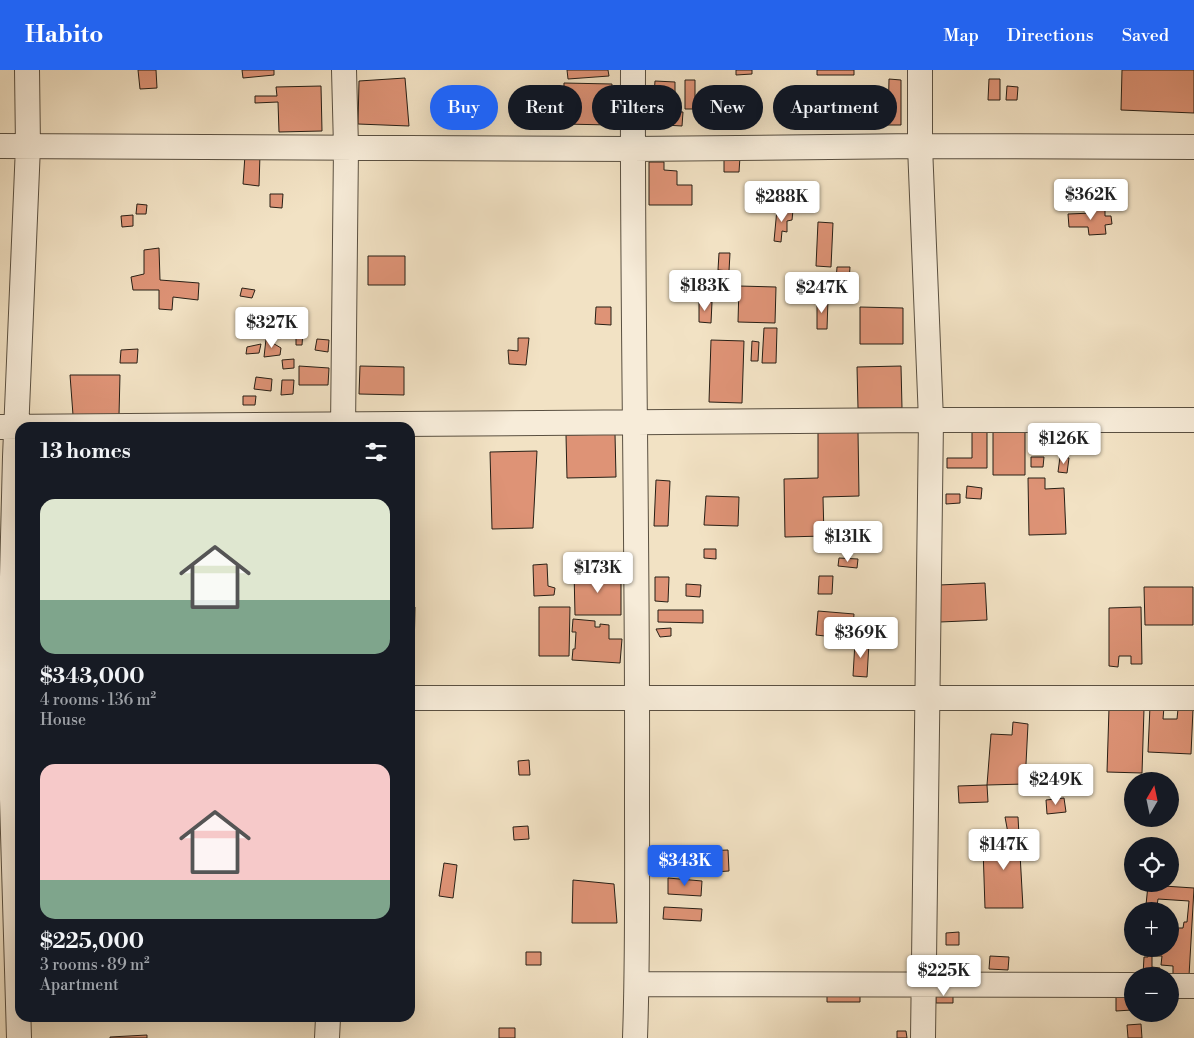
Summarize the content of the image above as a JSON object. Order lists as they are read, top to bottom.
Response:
{
  "north": "top",
  "page": {
    "header": "Habito",
    "nav": ["Map", "Directions", "Saved"],
    "chip": [
      "Buy",
      "Rent",
      "Filters",
      "New",
      "Apartment"
    ],
    "price": [
      "$362K",
      "$288K",
      "$183K",
      "$247K",
      "$327K",
      "$126K",
      "$131K",
      "$173K",
      "$369K",
      "$249K",
      "$147K",
      "$343K",
      "$225K"
    ],
    "heading": "13 homes",
    "list": [
      {
        "name": "$343,000",
        "note": "4 rooms · 136 m² · House"
      },
      {
        "name": "$225,000",
        "note": "3 rooms · 89 m² · Apartment"
      }
    ],
    "map_buttons": ["+", "−"]
  }
}
